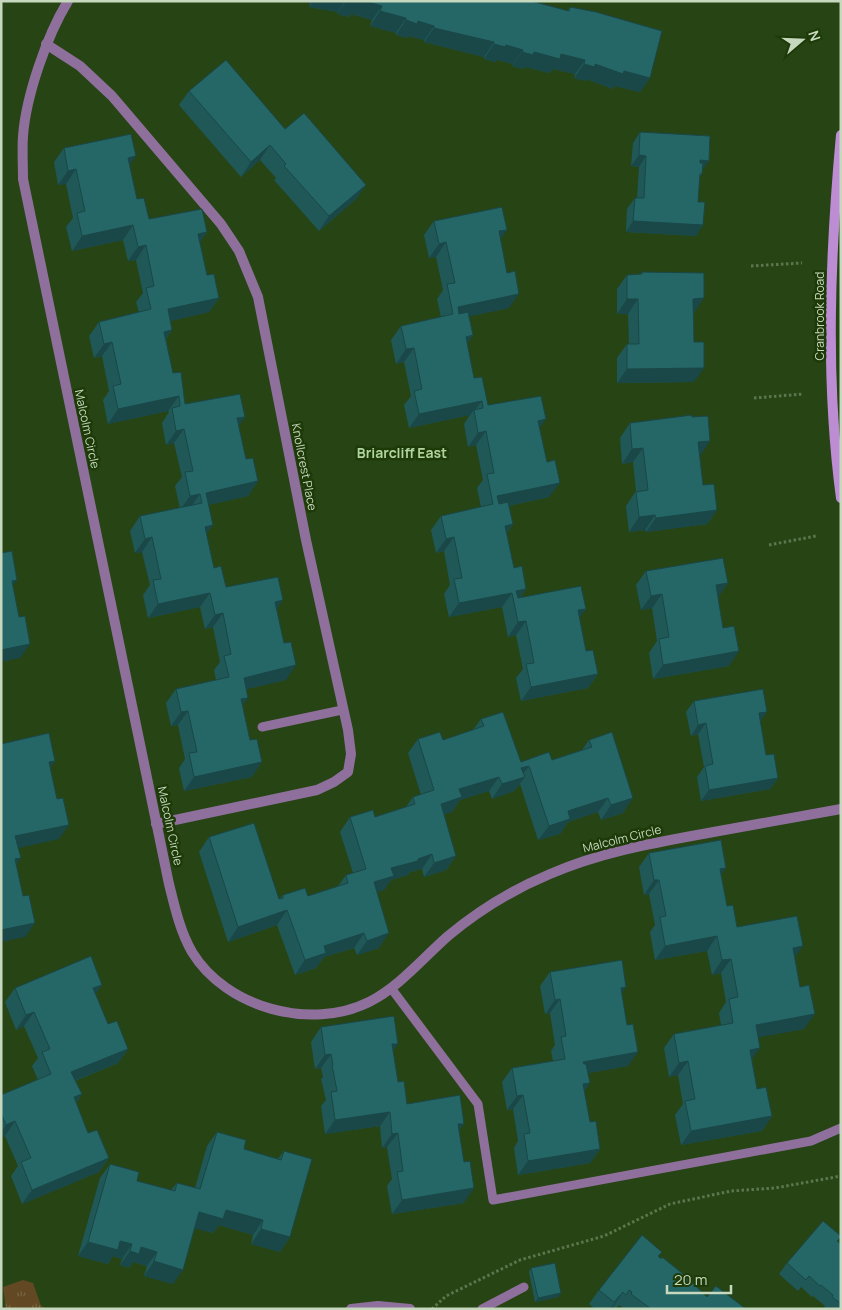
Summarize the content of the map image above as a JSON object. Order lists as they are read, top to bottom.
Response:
{
  "streets": {
    "street": ["Cranbrook Road", "Malcolm Circle", "Knollcrest Place"]
  },
  "crossings": [
    ["Malcolm Circle", "Knollcrest Place"]
  ],
  "districts": ["Briarcliff East"],
  "scale_bar": "20 m",
  "north": "right"
}
